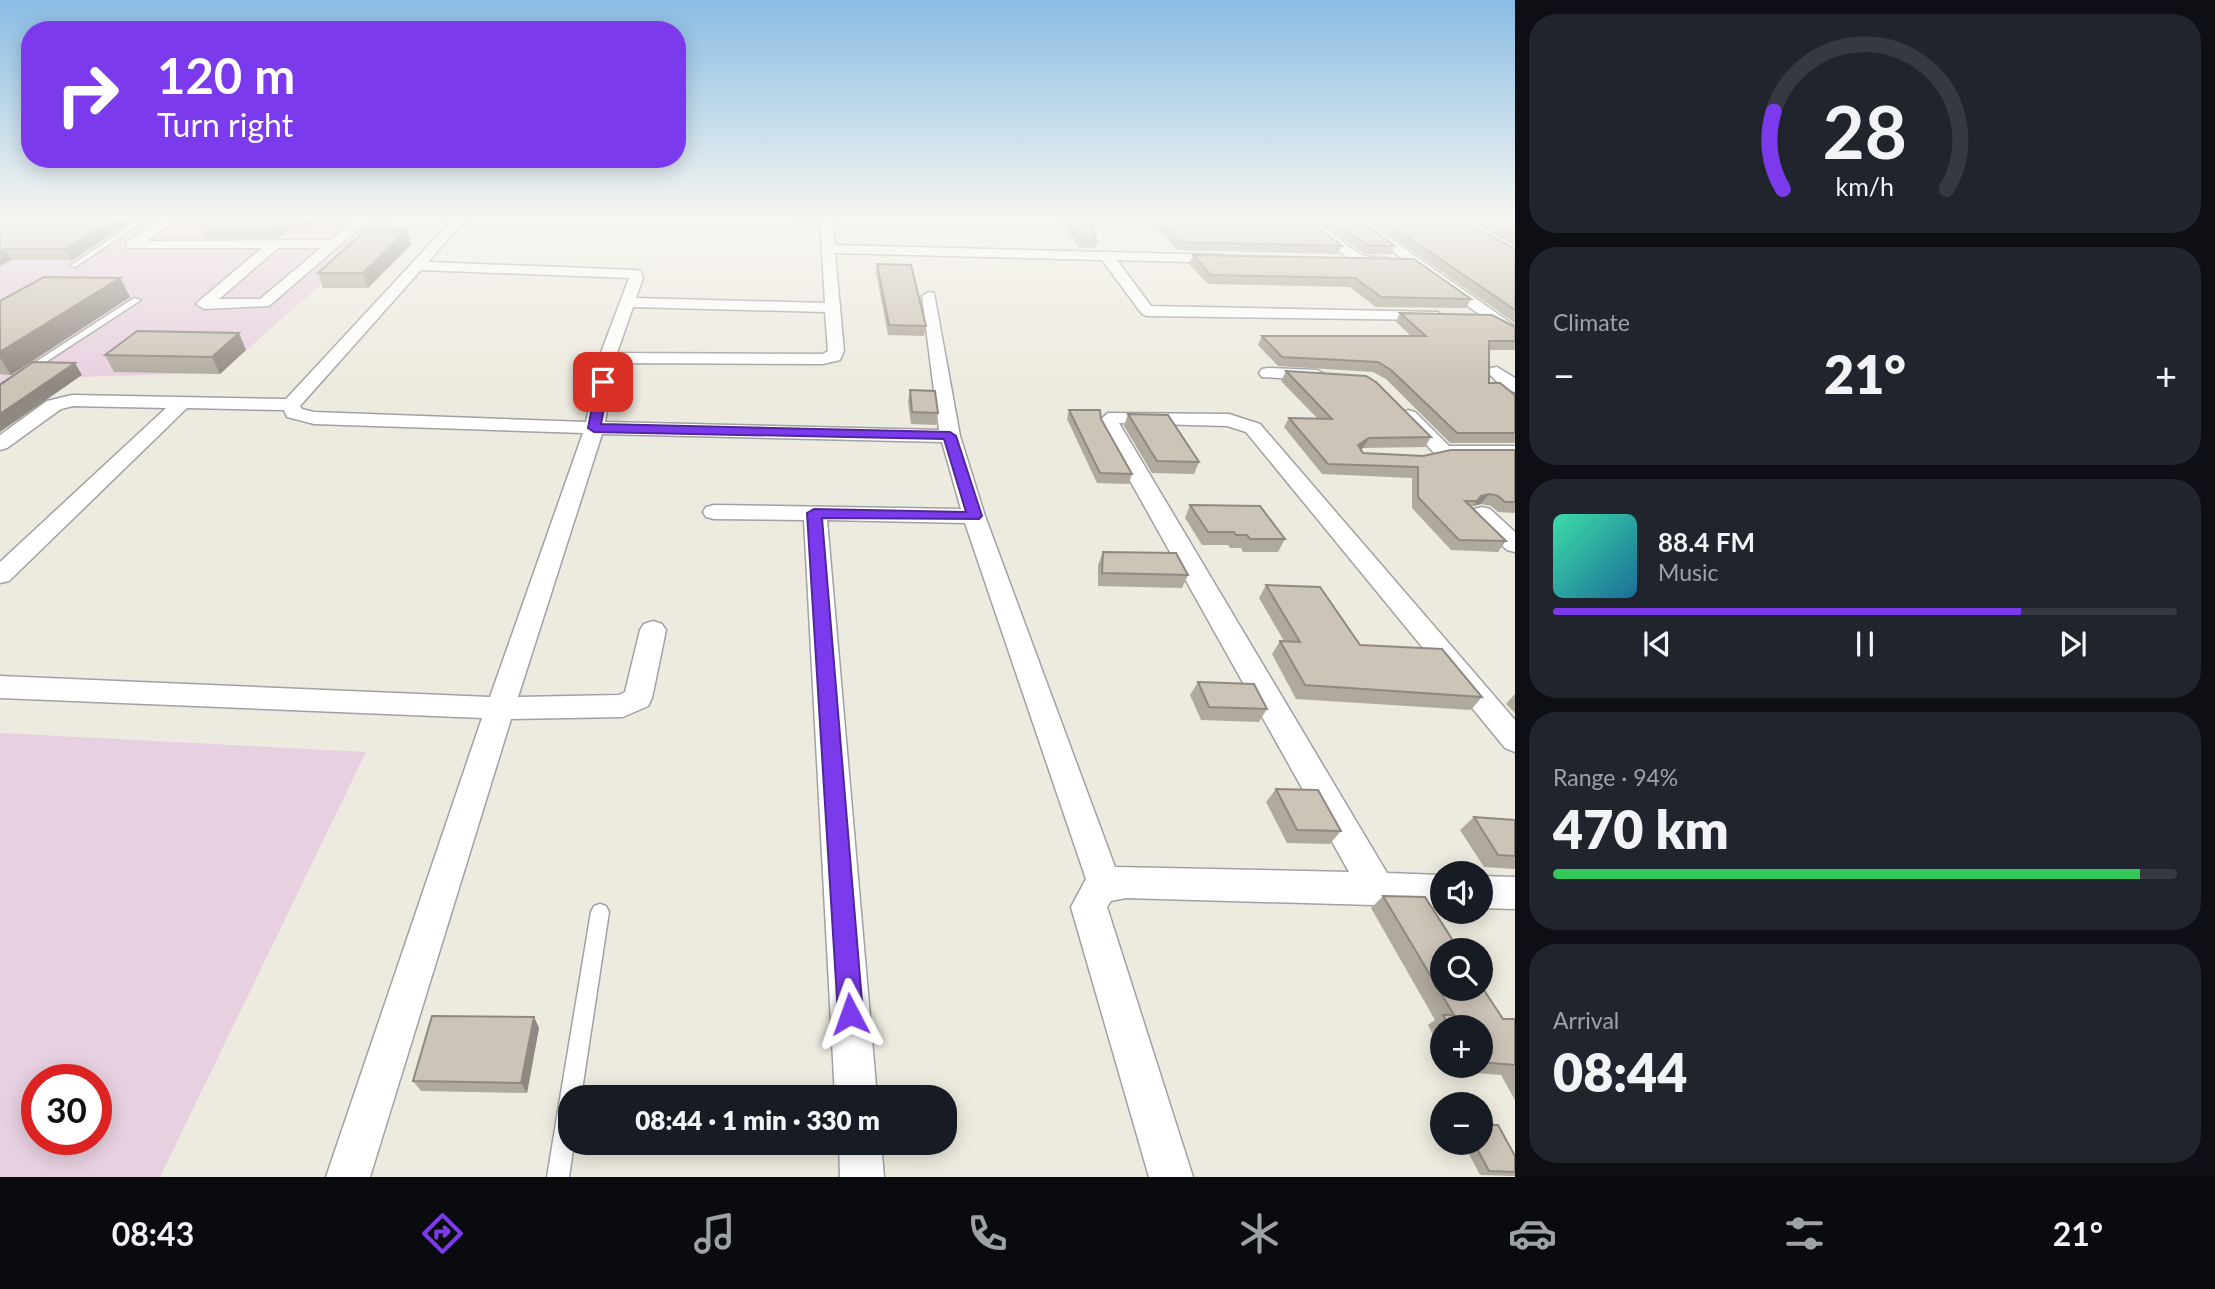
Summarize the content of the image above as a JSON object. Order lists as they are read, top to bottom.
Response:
{
  "page": {
    "turn": ["120 m", "Turn right"],
    "tile": [
      "Climate",
      ["Range · 94%", "470 km"],
      ["Arrival", "08:44"]
    ],
    "heat": ["−", "21°", "+"],
    "song": ["88.4 FM", "Music"],
    "map_buttons": ["+", "−"],
    "limit": "30",
    "trip": "08:44 · 1 min · 330 m",
    "tabs": ["08:43", "21°"],
    "gauge": ["28", "km/h"]
  }
}
